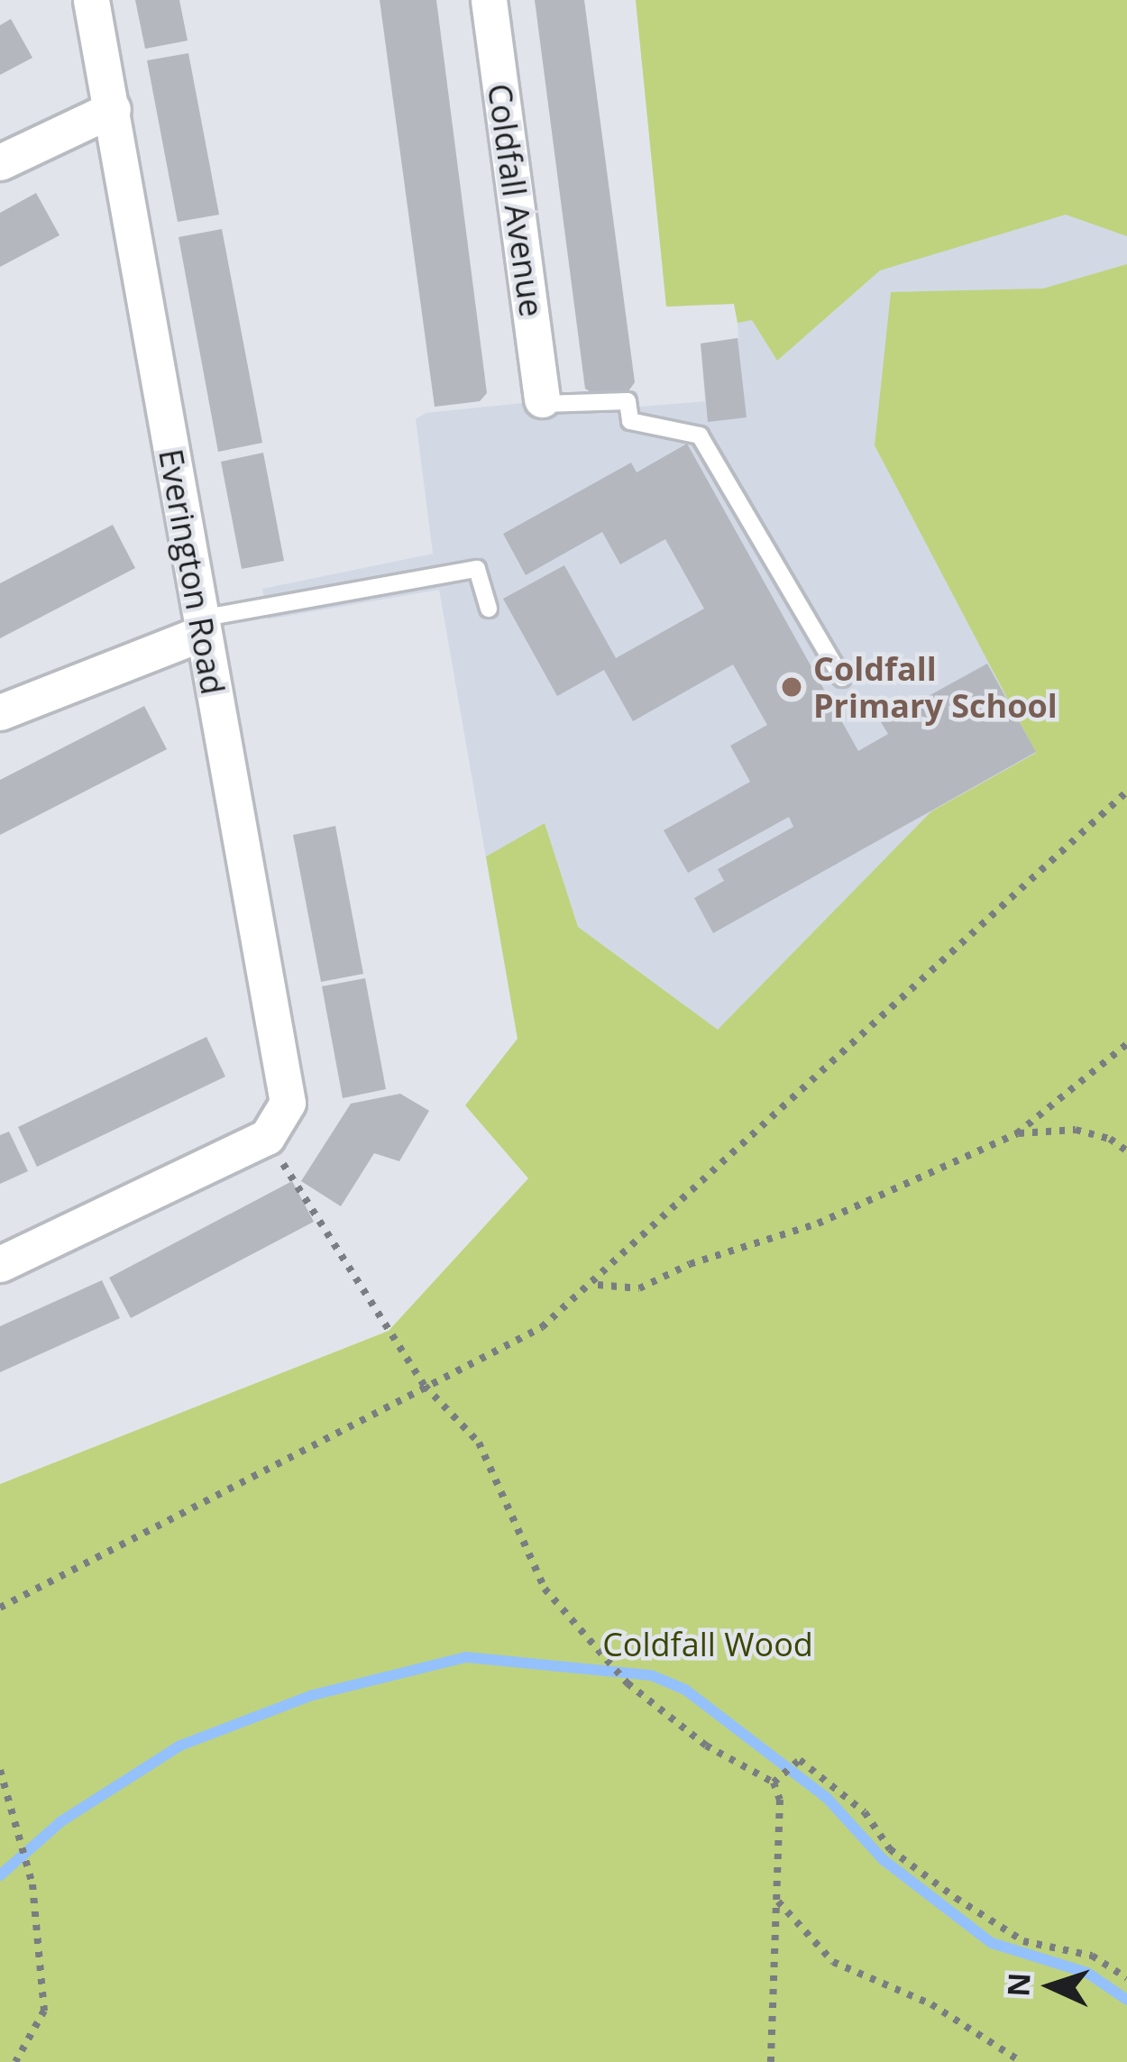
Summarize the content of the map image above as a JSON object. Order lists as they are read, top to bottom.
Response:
{
  "streets": {
    "street": ["Coldfall Avenue", "Everington Road"]
  },
  "parks": ["Coldfall Wood"],
  "places": ["Coldfall Primary School"],
  "north": "left"
}
